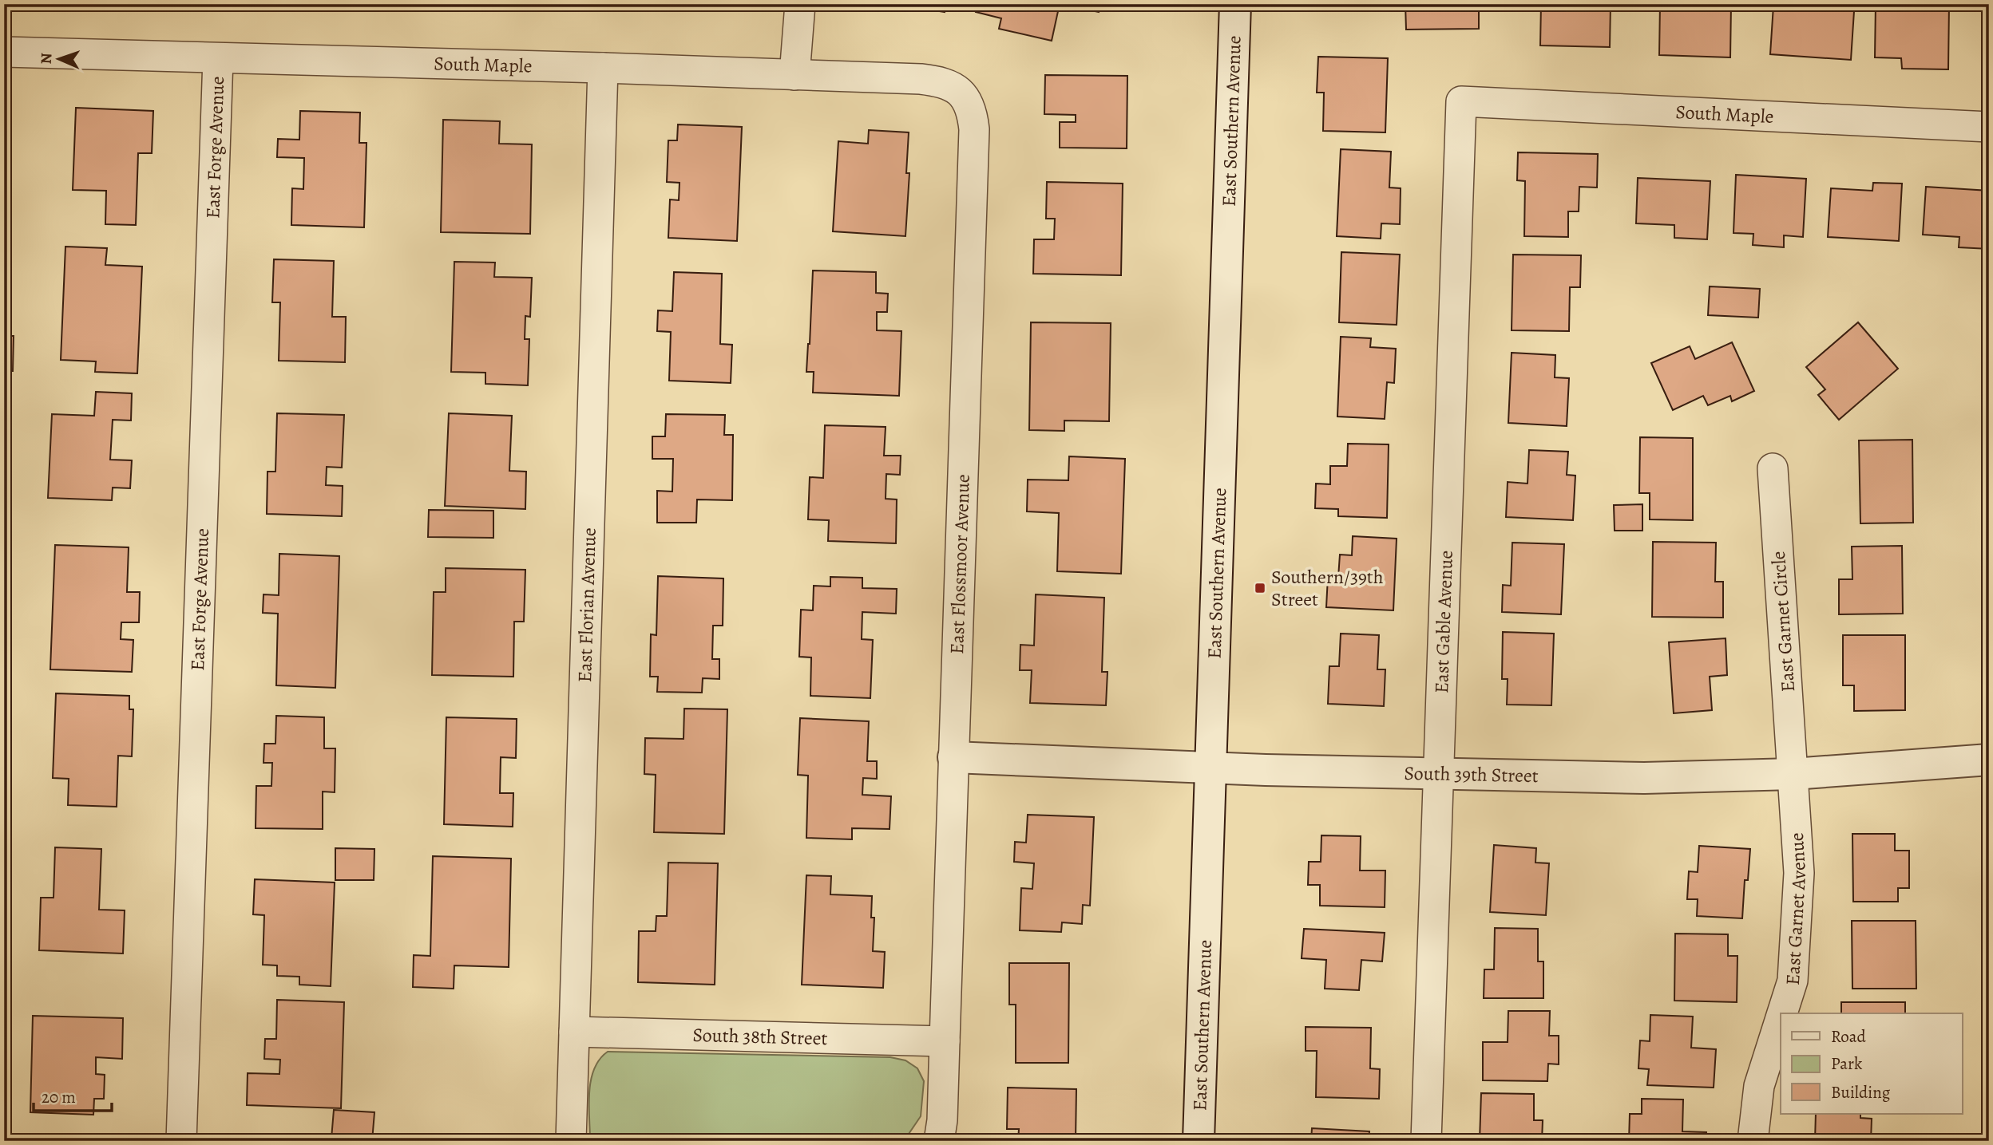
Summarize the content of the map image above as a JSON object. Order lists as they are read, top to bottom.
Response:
{
  "streets": {
    "main road": ["East Southern Avenue", "South 39th Street"],
    "street": [
      "South Maple",
      "East Forge Avenue",
      "East Flossmoor Avenue",
      "East Florian Avenue",
      "East Gable Avenue",
      "East Garnet Circle",
      "East Garnet Avenue",
      "South 38th Street"
    ]
  },
  "crossings": [
    ["South Maple", "East Forge Avenue"],
    ["South Maple", "East Flossmoor Avenue"],
    ["South Maple", "East Florian Avenue"],
    ["South Maple", "East Gable Avenue"],
    ["East Southern Avenue", "South 39th Street"],
    ["East Flossmoor Avenue", "South 39th Street"],
    ["East Flossmoor Avenue", "South 38th Street"],
    ["East Florian Avenue", "South 38th Street"],
    ["East Gable Avenue", "South 39th Street"],
    ["East Garnet Circle", "South 39th Street"],
    ["East Garnet Circle", "East Garnet Avenue"],
    ["South 39th Street", "East Garnet Avenue"]
  ],
  "places": {
    "transit": ["Southern/39th Street"]
  },
  "legend": ["Road", "Park", "Building"],
  "scale_bar": "20 m",
  "north": "left"
}
